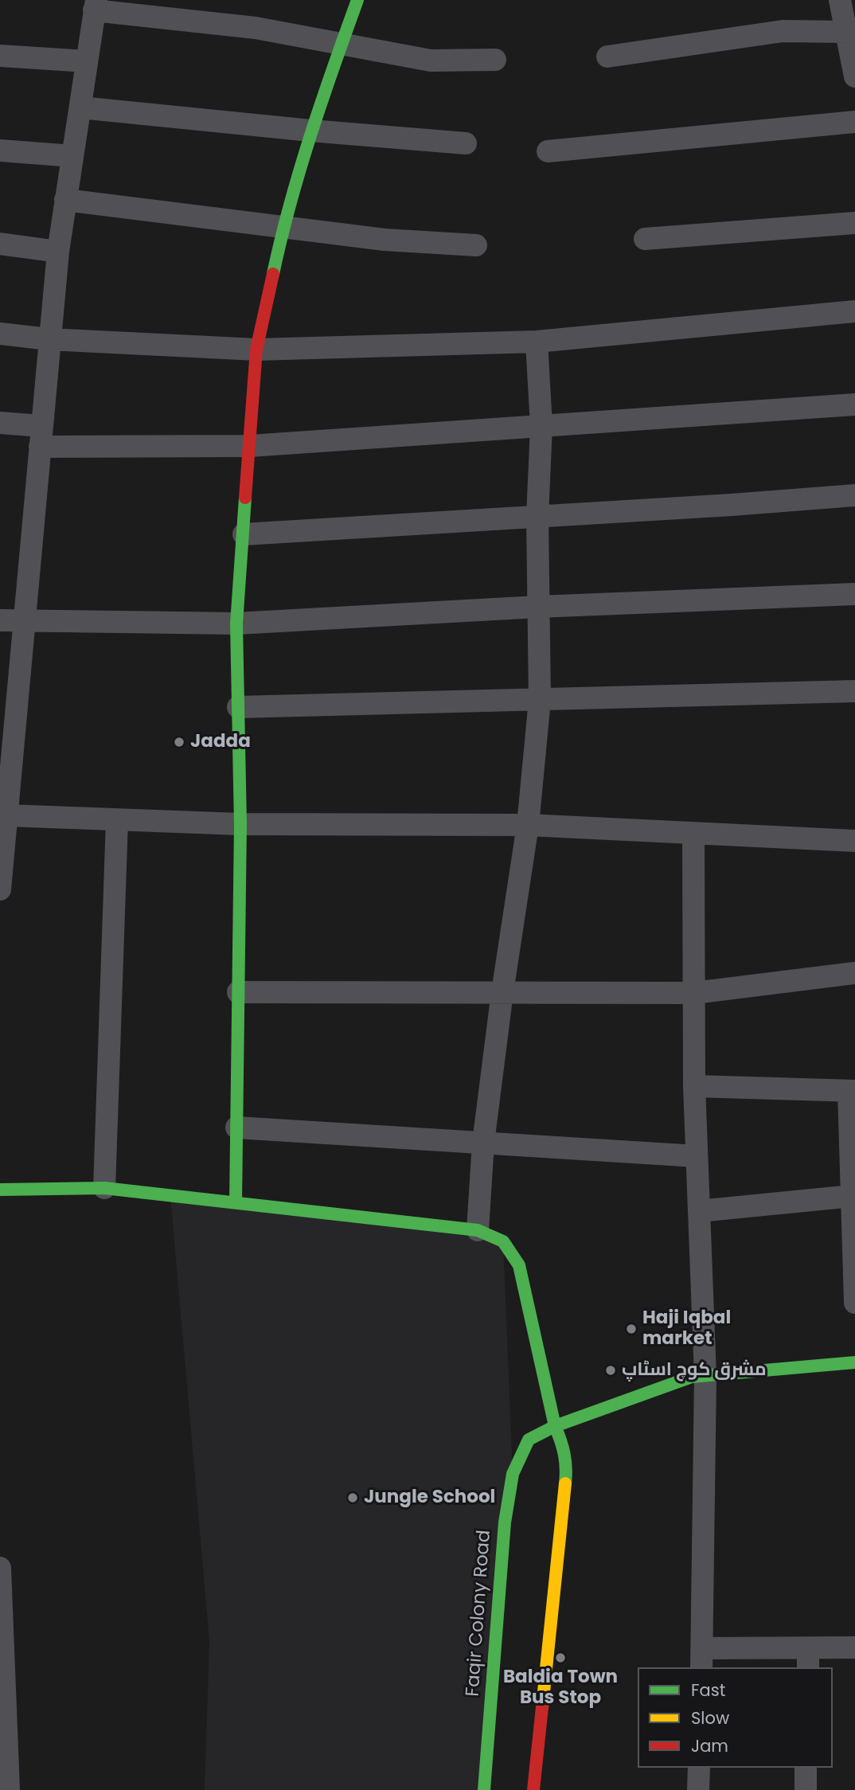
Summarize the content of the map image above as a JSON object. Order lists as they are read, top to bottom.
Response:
{
  "streets": {
    "street": ["Faqir Colony Road"]
  },
  "places": [
    "Jadda",
    "Haji Iqbal market",
    "مشرق کوچ اسٹاپ",
    "Jungle School",
    "Baldia Town Bus Stop"
  ],
  "legend": ["Fast", "Slow", "Jam"]
}
